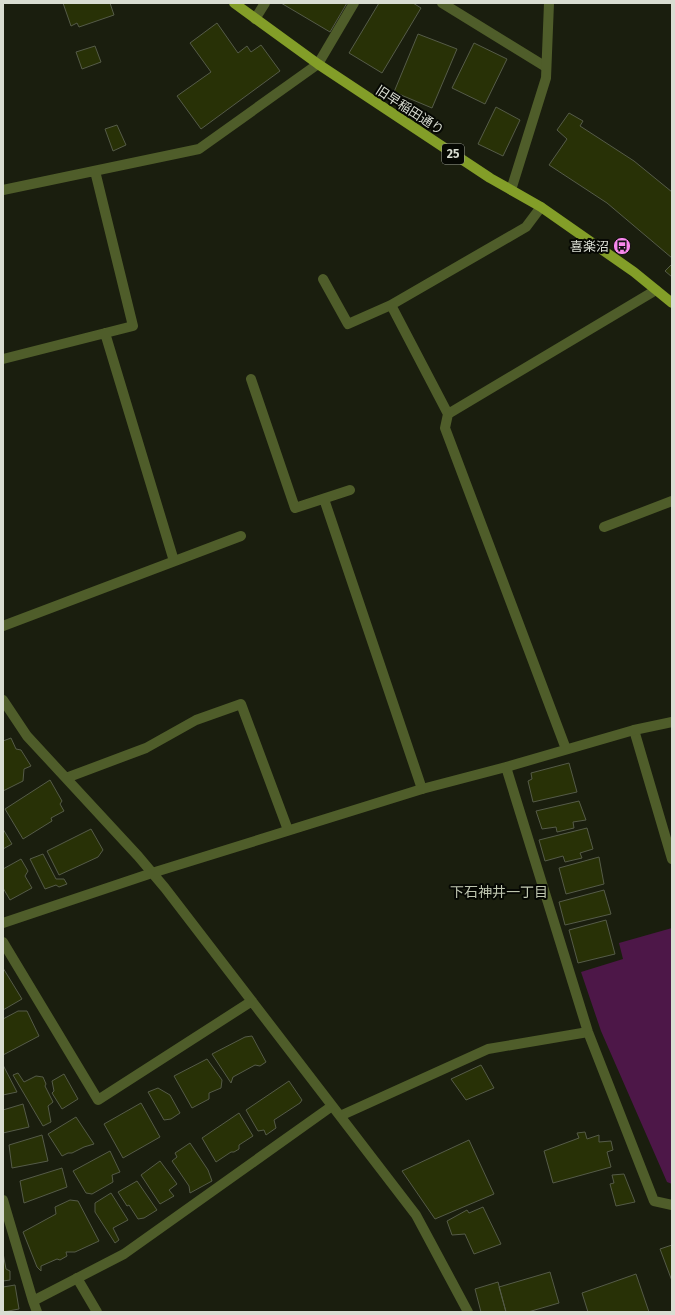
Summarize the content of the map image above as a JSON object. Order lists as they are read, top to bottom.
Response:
{
  "streets": {
    "main road": ["旧早稲田通り", "25"]
  },
  "districts": ["下石神井一丁目"],
  "places": {
    "bus stop": ["喜楽沼"]
  }
}
